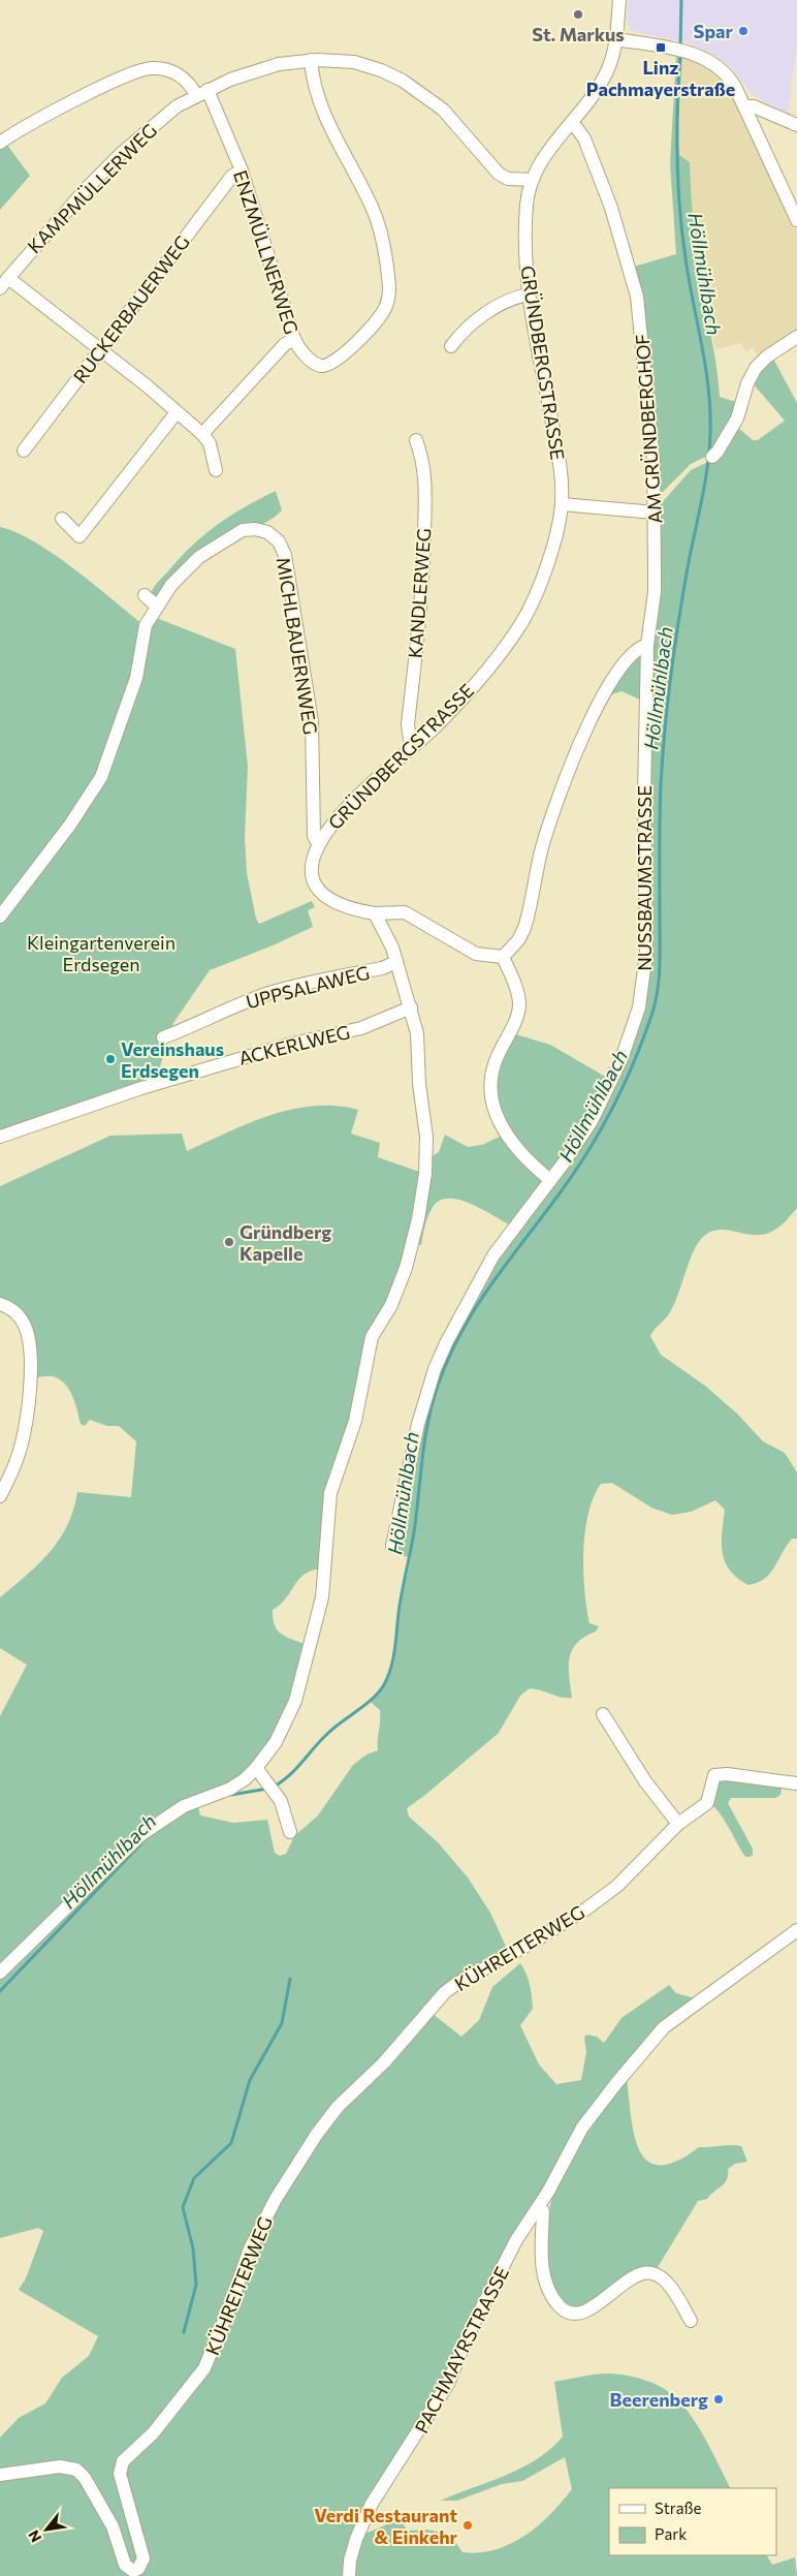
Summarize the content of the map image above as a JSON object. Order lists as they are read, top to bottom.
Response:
{
  "streets": {
    "street": [
      "KAMPMÜLLERWEG",
      "ENZMÜLLNERWEG",
      "RUCKERBAUERWEG",
      "GRÜNDBERGSTRASSE",
      "AM GRÜNDBERGHOF",
      "KANDLERWEG",
      "MICHLBAUERNWEG",
      "NUSSBAUMSTRASSE",
      "UPPSALAWEG",
      "ACKERLWEG",
      "KÜHREITERWEG",
      "PACHMAYRSTRASSE"
    ]
  },
  "crossings": [
    ["KAMPMÜLLERWEG", "ENZMÜLLNERWEG"],
    ["KAMPMÜLLERWEG", "GRÜNDBERGSTRASSE"],
    ["ENZMÜLLNERWEG", "RUCKERBAUERWEG"],
    ["GRÜNDBERGSTRASSE", "AM GRÜNDBERGHOF"],
    ["GRÜNDBERGSTRASSE", "KANDLERWEG"],
    ["GRÜNDBERGSTRASSE", "MICHLBAUERNWEG"],
    ["AM GRÜNDBERGHOF", "NUSSBAUMSTRASSE"]
  ],
  "water": ["Höllmühlbach"],
  "parks": ["Kleingartenverein Erdsegen"],
  "places": {
    "other": [
      "St. Markus",
      "Spar",
      "Vereinshaus Erdsegen",
      "Gründberg Kapelle",
      "Beerenberg",
      "Verdi Restaurant & Einkehr"
    ],
    "transit": ["Linz Pachmayerstraße"]
  },
  "legend": ["Straße", "Park"],
  "north": "bottom left"
}
